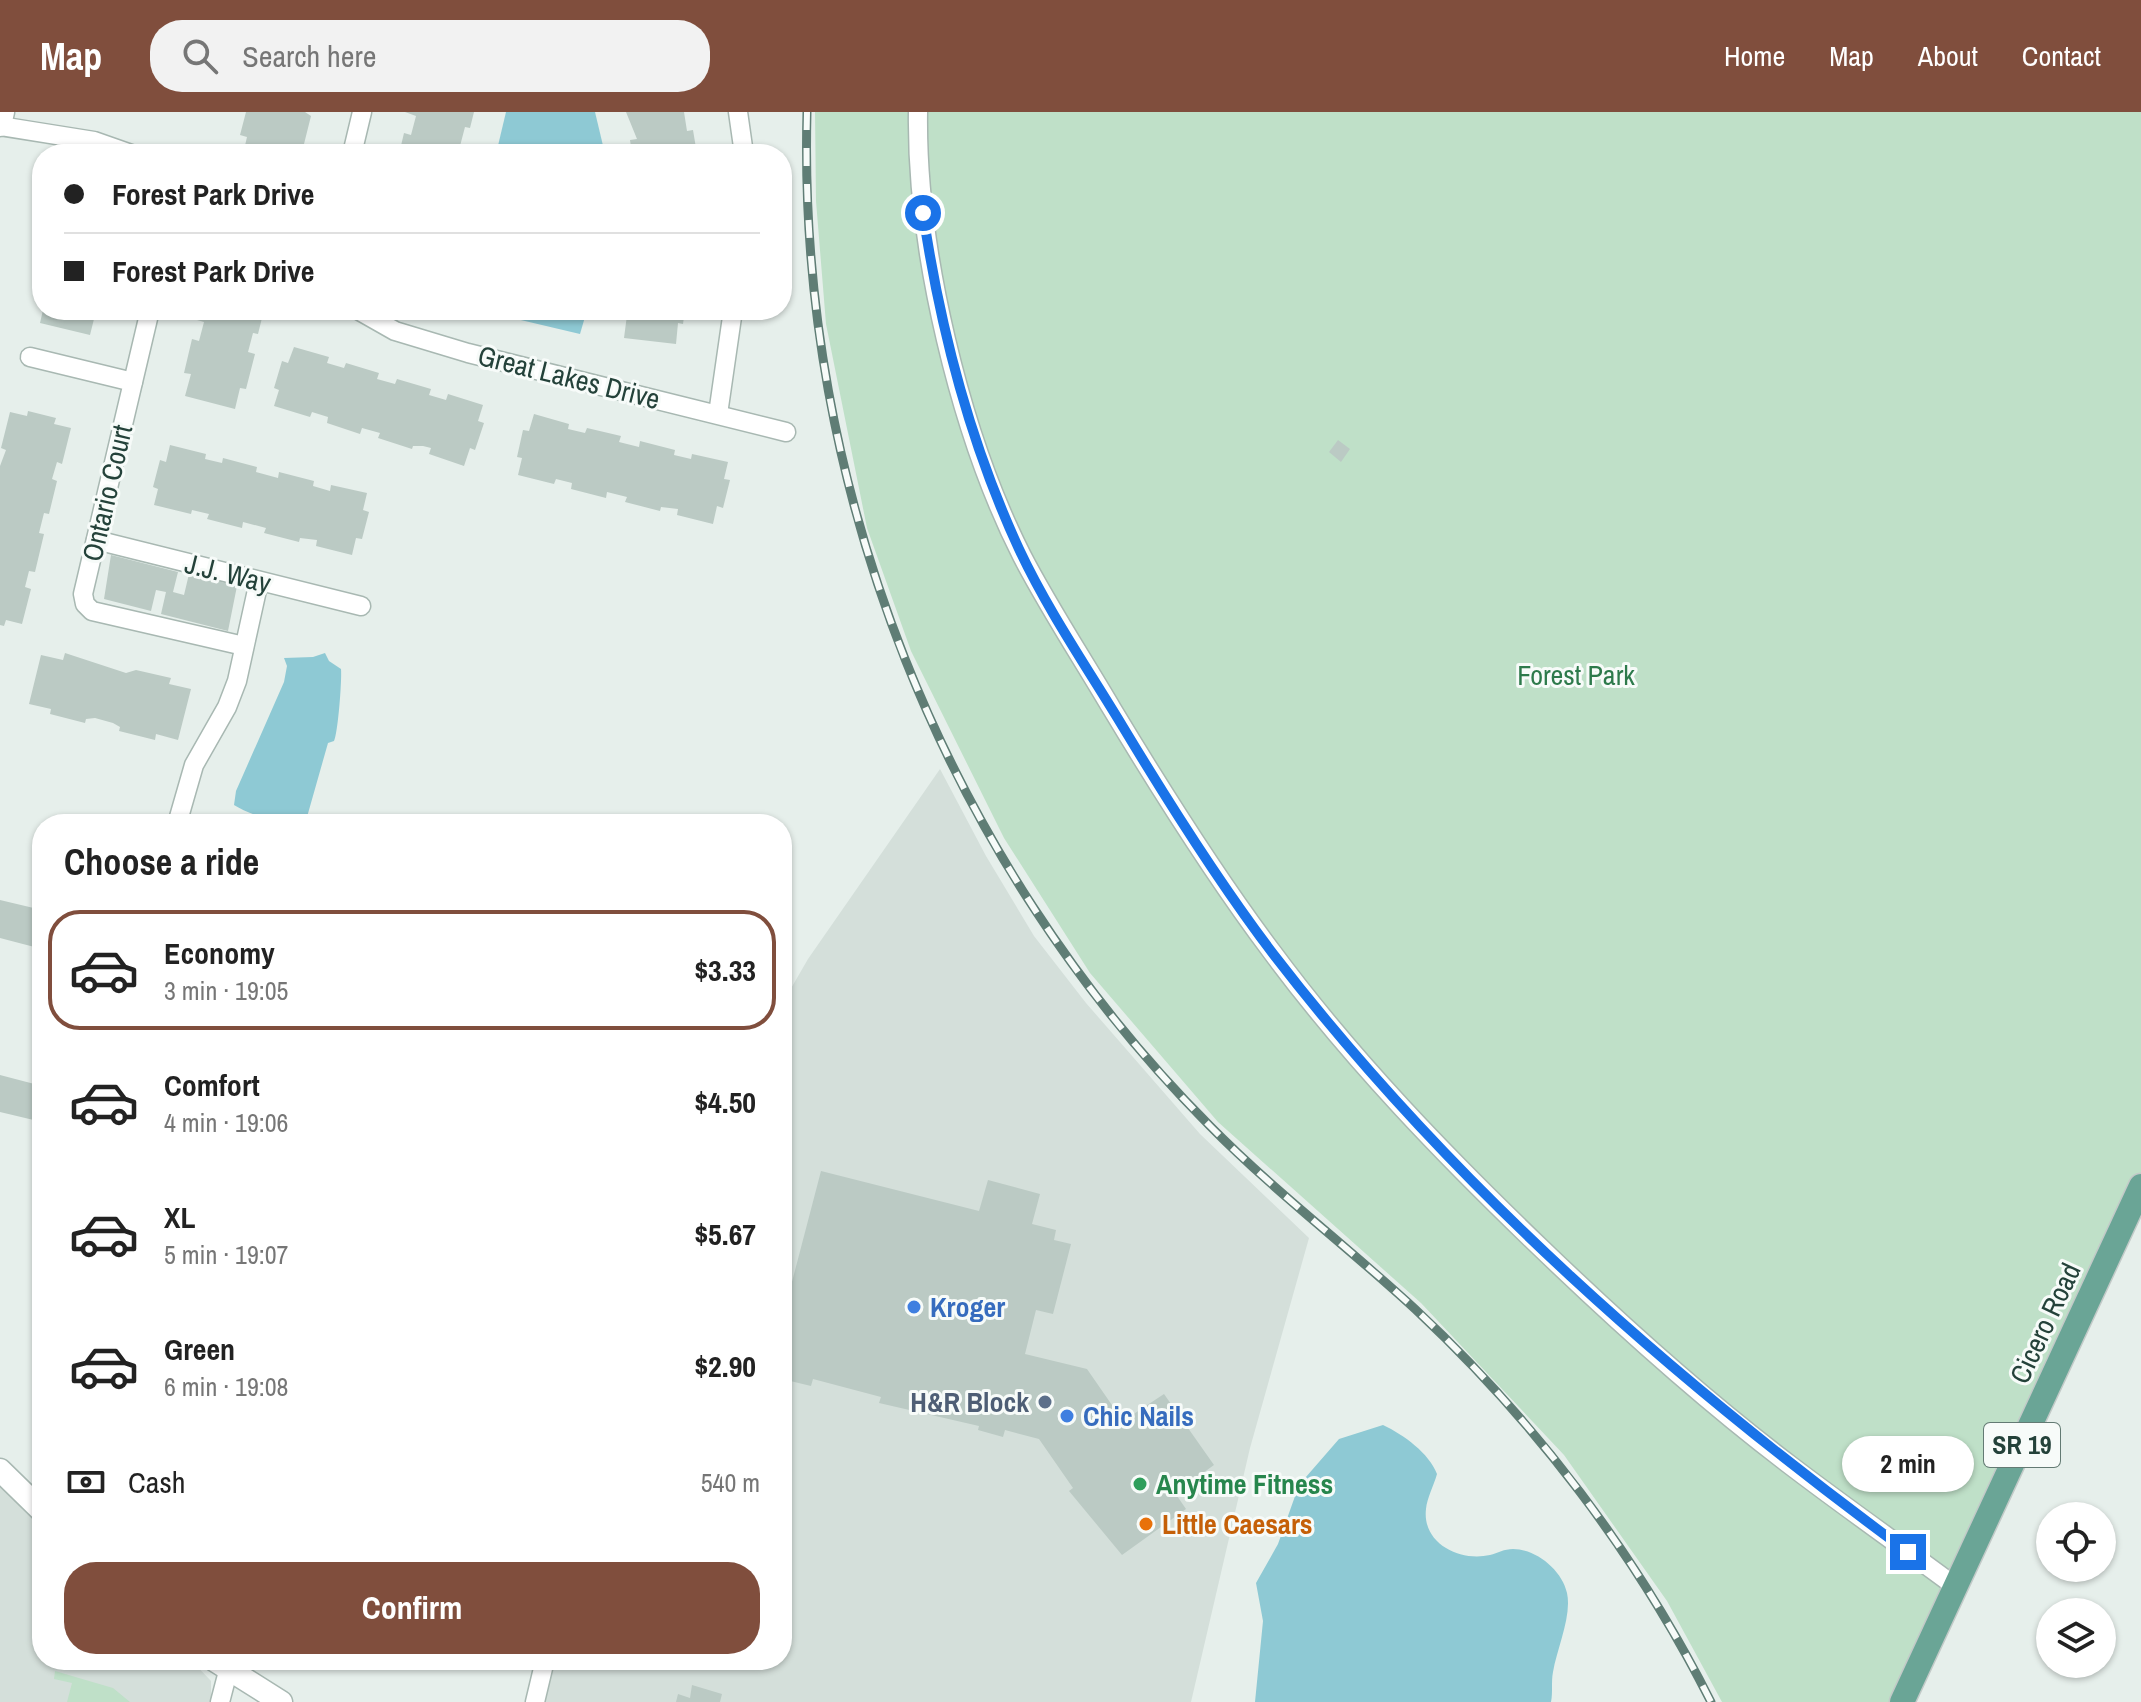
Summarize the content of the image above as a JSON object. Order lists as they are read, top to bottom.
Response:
{
  "streets": {
    "main road": ["Cicero Road", "SR 19"],
    "street": ["Great Lakes Drive", "Ontario Court", "J.J. Way"]
  },
  "crossings": [
    ["Ontario Court", "J.J. Way"]
  ],
  "parks": ["Forest Park"],
  "places": [
    "Kroger",
    "H&R Block",
    "Chic Nails",
    "Anytime Fitness",
    "Little Caesars"
  ],
  "page": {
    "header": "Map",
    "search": "Search here",
    "nav": [
      "Home",
      "Map",
      "About",
      "Contact"
    ],
    "banner": ["Forest Park Drive", "Forest Park Drive"],
    "heading": "Choose a ride",
    "list": [
      {
        "name": "Economy",
        "note": "3 min · 19:05",
        "value": "$3.33"
      },
      {
        "name": "Comfort",
        "note": "4 min · 19:06",
        "value": "$4.50"
      },
      {
        "name": "XL",
        "note": "5 min · 19:07",
        "value": "$5.67"
      },
      {
        "name": "Green",
        "note": "6 min · 19:08",
        "value": "$2.90"
      }
    ],
    "bubble": "2 min",
    "pay": ["Cash", "540 m"],
    "buttons": "Confirm"
  }
}
